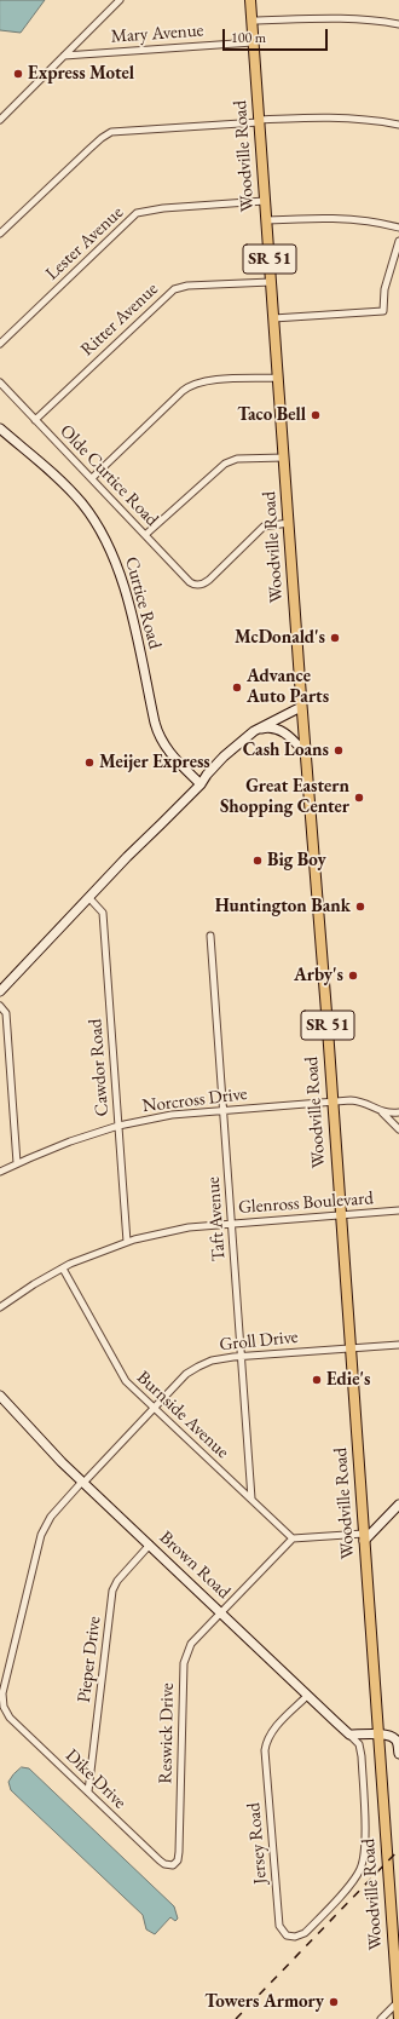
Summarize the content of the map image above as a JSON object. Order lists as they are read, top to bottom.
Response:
{
  "streets": {
    "main road": ["Woodville Road", "SR 51"],
    "street": [
      "Mary Avenue",
      "Lester Avenue",
      "Ritter Avenue",
      "Olde Curtice Road",
      "Curtice Road",
      "Cawdor Road",
      "Norcross Drive",
      "Glenross Boulevard",
      "Taft Avenue",
      "Groll Drive",
      "Burnside Avenue",
      "Brown Road",
      "Pieper Drive",
      "Reswick Drive",
      "Dike Drive",
      "Jersey Road"
    ]
  },
  "crossings": [
    ["Mary Avenue", "Woodville Road"],
    ["Woodville Road", "Lester Avenue"],
    ["Woodville Road", "Ritter Avenue"],
    ["Woodville Road", "Olde Curtice Road"],
    ["Woodville Road", "Norcross Drive"],
    ["Woodville Road", "Glenross Boulevard"],
    ["Woodville Road", "Groll Drive"],
    ["Ritter Avenue", "Olde Curtice Road"],
    ["Cawdor Road", "Norcross Drive"],
    ["Cawdor Road", "Glenross Boulevard"],
    ["Norcross Drive", "Taft Avenue"],
    ["Glenross Boulevard", "Taft Avenue"],
    ["Glenross Boulevard", "Burnside Avenue"],
    ["Taft Avenue", "Groll Drive"],
    ["Taft Avenue", "Burnside Avenue"],
    ["Groll Drive", "Burnside Avenue"],
    ["Groll Drive", "Brown Road"],
    ["Groll Drive", "Dike Drive"],
    ["Burnside Avenue", "Reswick Drive"],
    ["Brown Road", "Pieper Drive"],
    ["Brown Road", "Reswick Drive"],
    ["Brown Road", "Jersey Road"],
    ["Pieper Drive", "Dike Drive"],
    ["Reswick Drive", "Dike Drive"]
  ],
  "places": [
    "Express Motel",
    "Taco Bell",
    "McDonald's",
    "Advance Auto Parts",
    "Cash Loans",
    "Meijer Express",
    "Great Eastern Shopping Center",
    "Big Boy",
    "Huntington Bank",
    "Arby's",
    "Edie's",
    "Towers Armory"
  ],
  "scale_bar": "100 m"
}
